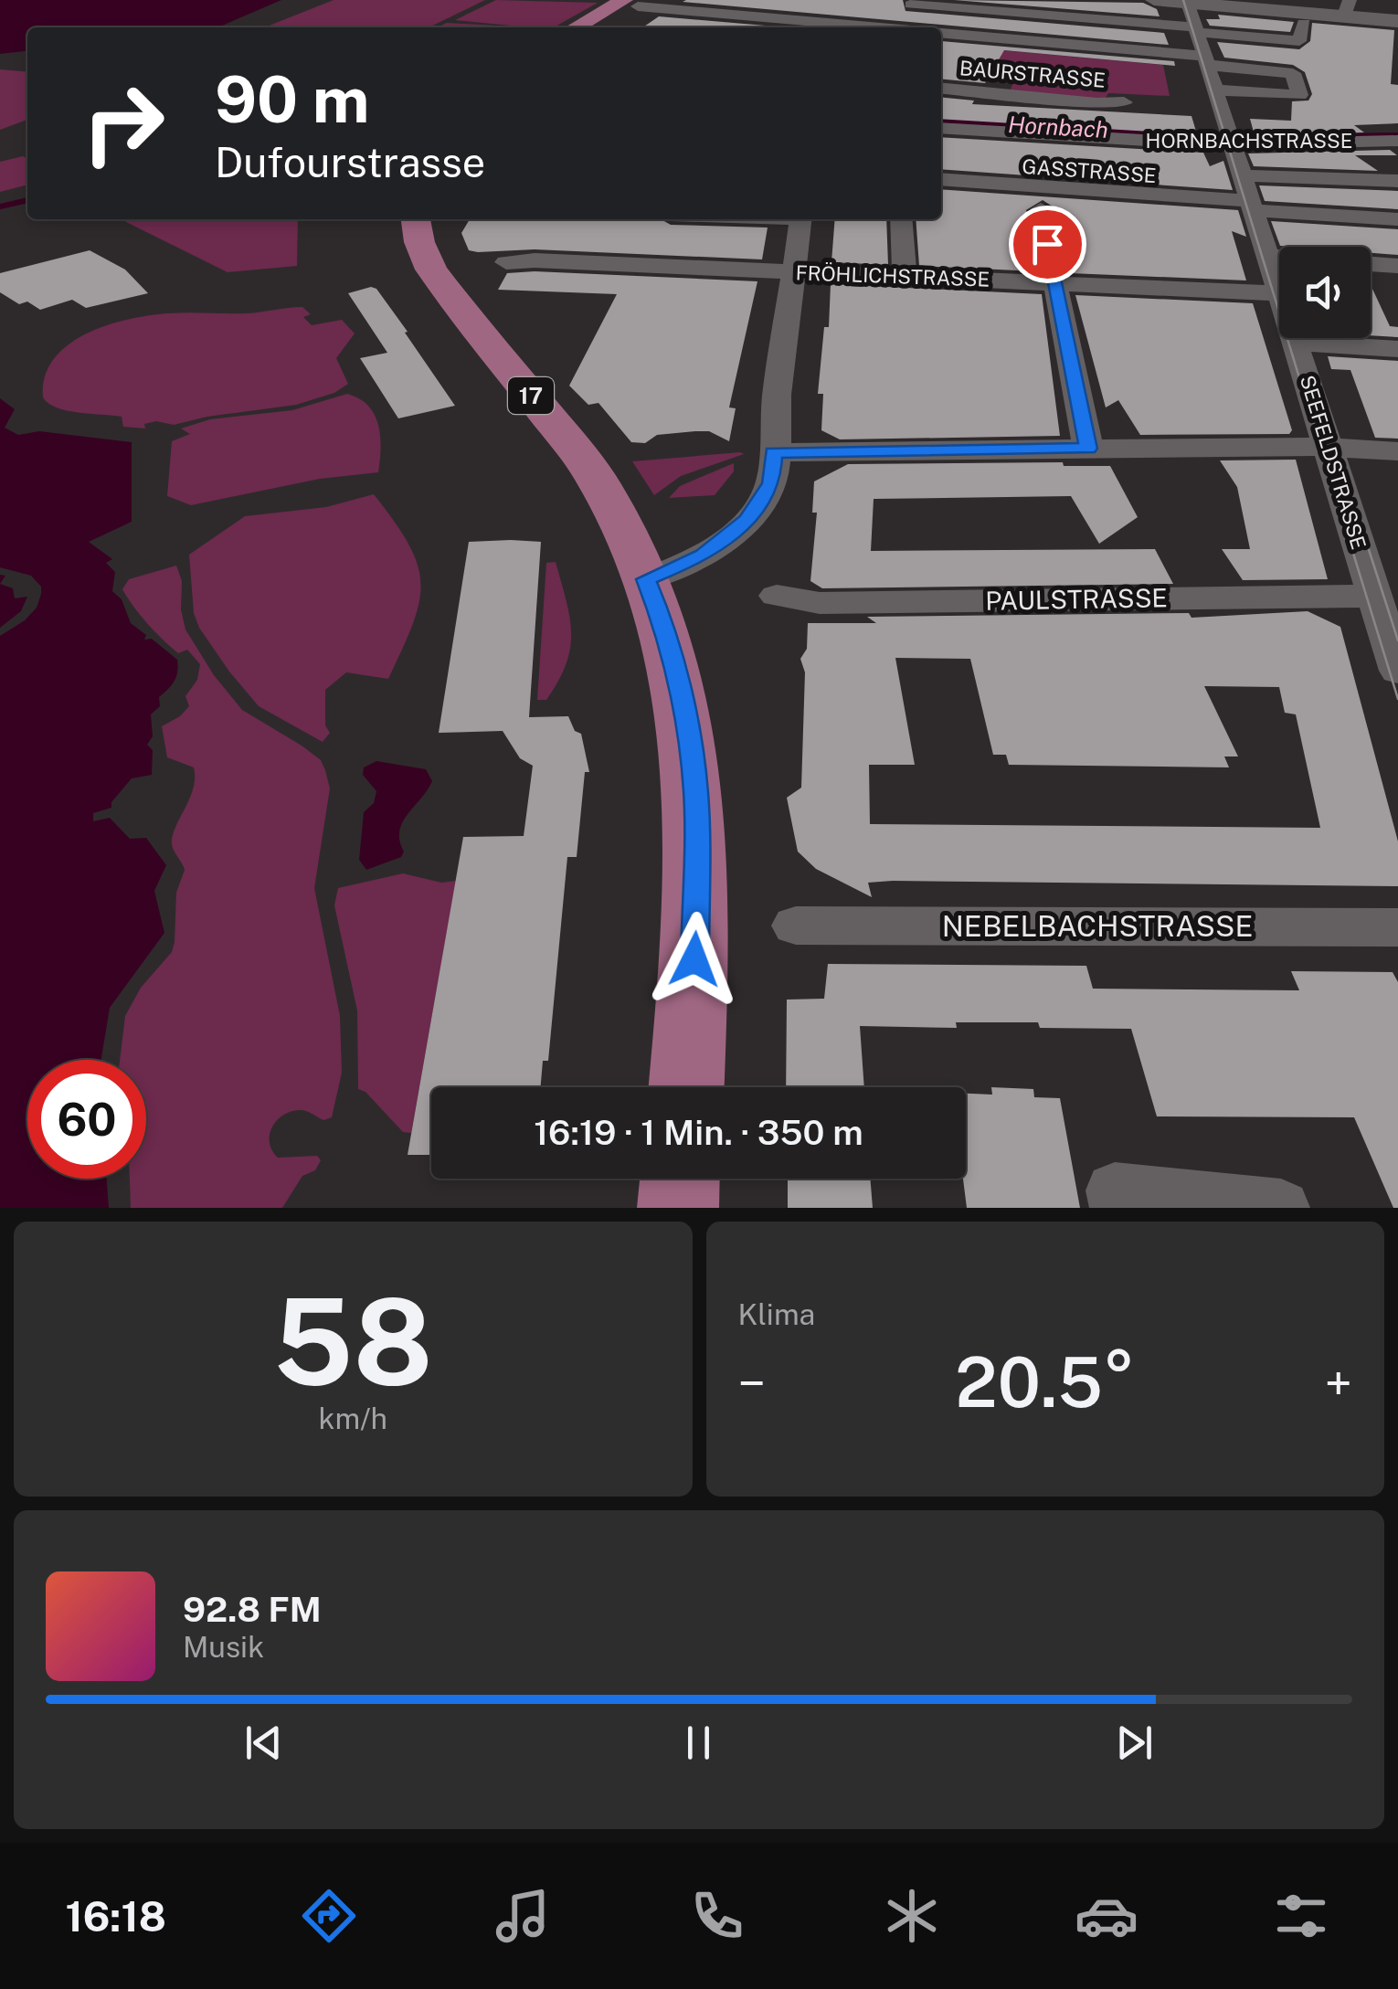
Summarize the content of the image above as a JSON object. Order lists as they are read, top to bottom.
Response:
{
  "streets": {
    "main road": ["17"],
    "street": [
      "BAURSTRASSE",
      "HORNBACHSTRASSE",
      "GASSTRASSE",
      "FRÖHLICHSTRASSE",
      "SEEFELDSTRASSE",
      "PAULSTRASSE",
      "NEBELBACHSTRASSE"
    ]
  },
  "crossings": [
    ["HORNBACHSTRASSE", "SEEFELDSTRASSE"],
    ["GASSTRASSE", "SEEFELDSTRASSE"],
    ["FRÖHLICHSTRASSE", "SEEFELDSTRASSE"],
    ["SEEFELDSTRASSE", "PAULSTRASSE"]
  ],
  "water": ["Hornbach"],
  "page": {
    "turn": ["90 m", "Dufourstrasse"],
    "limit": "60",
    "trip": "16:19 · 1 Min. · 350 m",
    "tile": [
      ["58", "km/h"],
      "Klima"
    ],
    "heat": ["−", "20.5°", "+"],
    "song": ["92.8 FM", "Musik"],
    "tabs": "16:18"
  }
}
